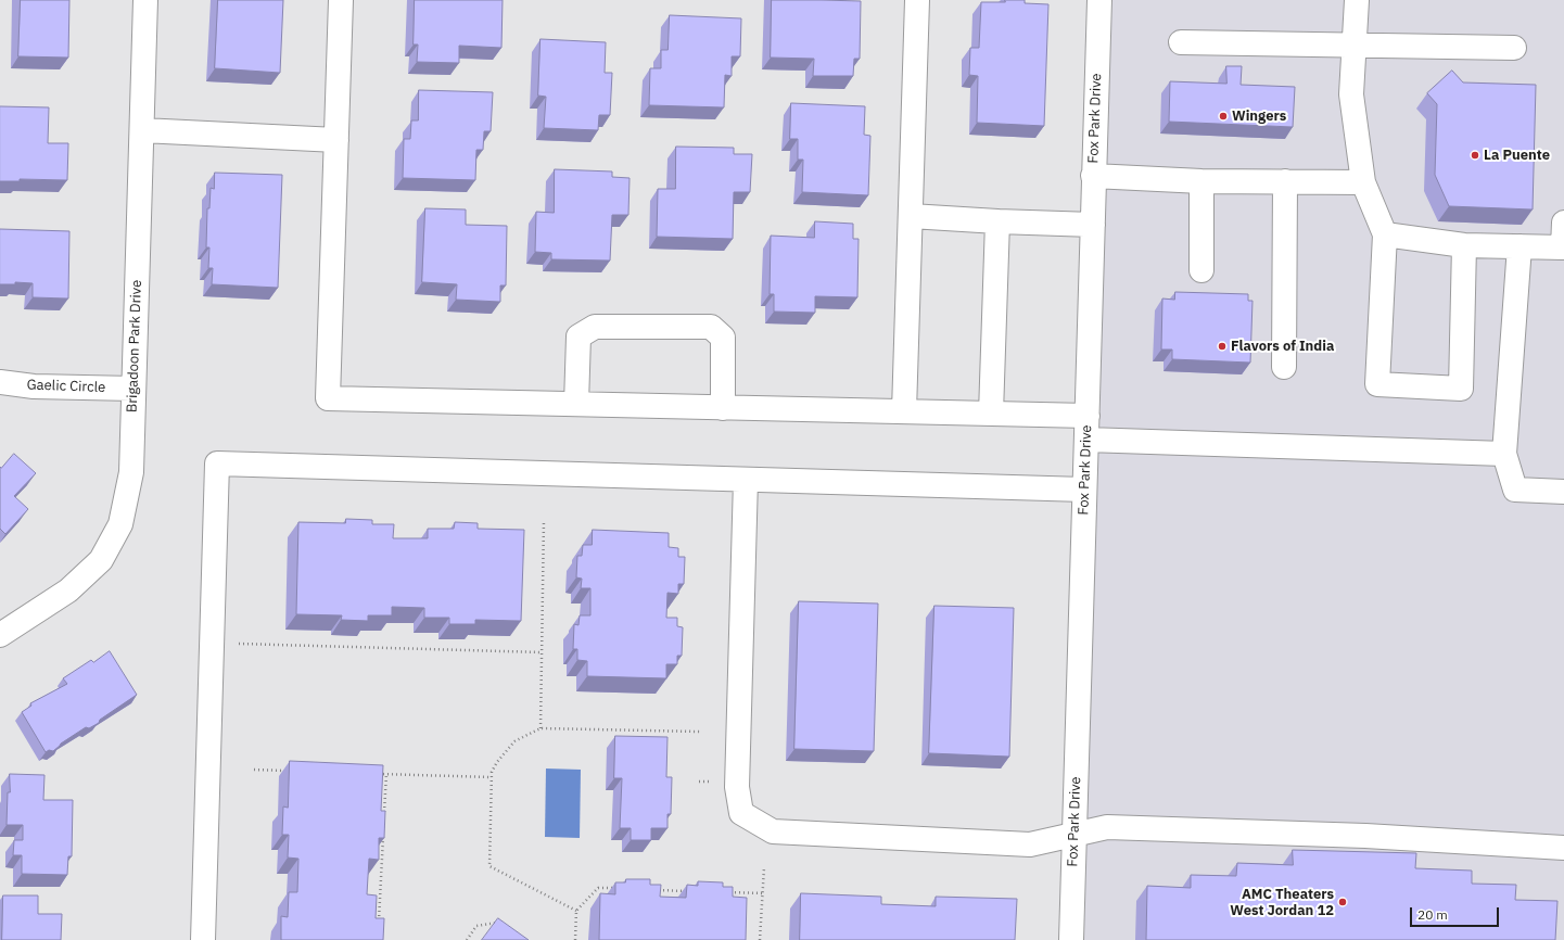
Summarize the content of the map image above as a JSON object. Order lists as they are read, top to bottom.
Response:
{
  "streets": {
    "street": ["Fox Park Drive", "Brigadoon Park Drive", "Gaelic Circle"]
  },
  "crossings": [
    ["Brigadoon Park Drive", "Gaelic Circle"]
  ],
  "places": [
    "Wingers",
    "La Puente",
    "Flavors of India",
    "AMC Theaters West Jordan 12"
  ],
  "scale_bar": "20 m"
}
